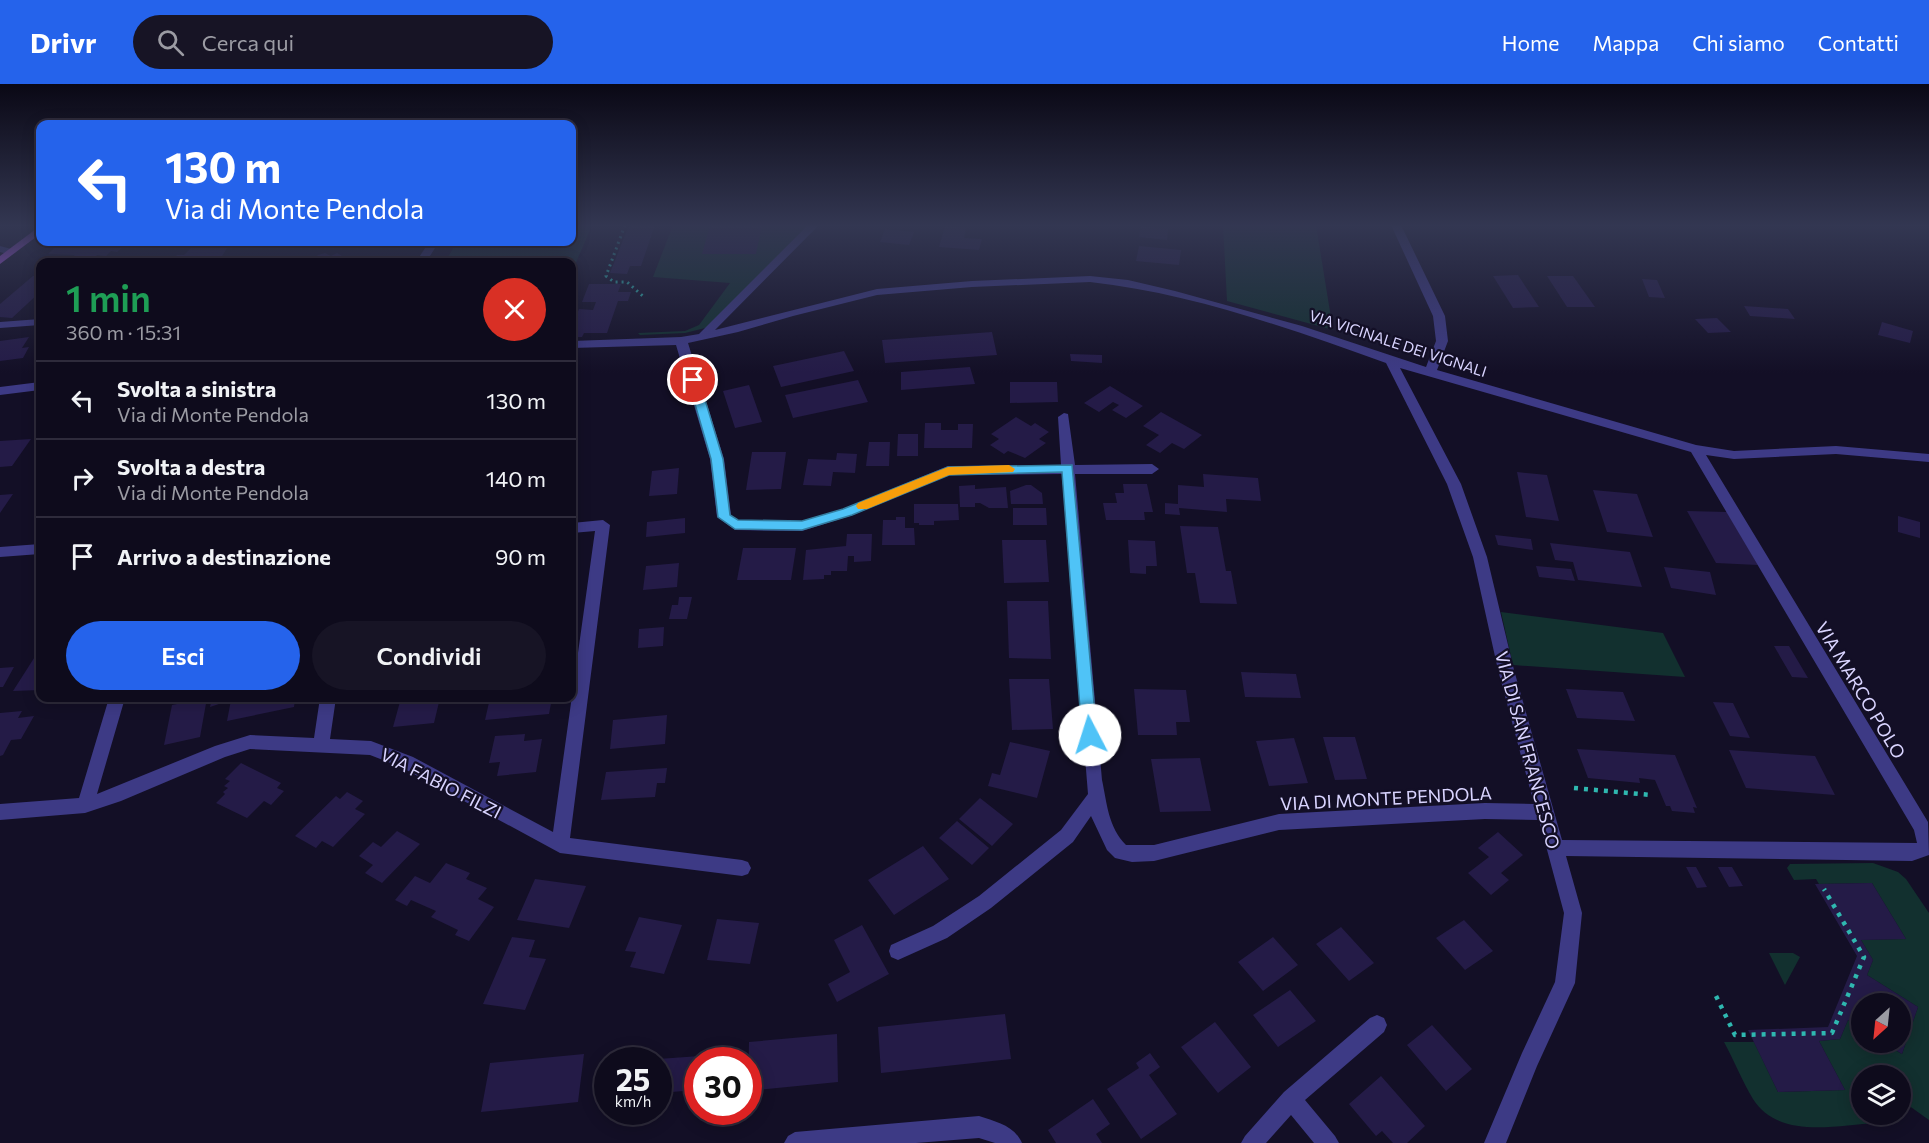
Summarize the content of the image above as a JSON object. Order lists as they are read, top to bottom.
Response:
{
  "streets": {
    "street": [
      "VIA VICINALE DEI VIGNALI",
      "VIA MARCO POLO",
      "VIA DI SAN FRANCESCO",
      "VIA FABIO FILZI",
      "VIA DI MONTE PENDOLA"
    ]
  },
  "crossings": [
    ["VIA VICINALE DEI VIGNALI", "VIA MARCO POLO"],
    ["VIA VICINALE DEI VIGNALI", "VIA DI SAN FRANCESCO"],
    ["VIA MARCO POLO", "VIA DI SAN FRANCESCO"],
    ["VIA DI SAN FRANCESCO", "VIA DI MONTE PENDOLA"]
  ],
  "north": "bottom left",
  "page": {
    "header": "Drivr",
    "search": "Cerca qui",
    "nav": [
      "Home",
      "Mappa",
      "Chi siamo",
      "Contatti"
    ],
    "turn": ["130 m", "Via di Monte Pendola"],
    "heading": ["1 min", "360 m · 15:31"],
    "list": [
      {
        "name": "Svolta a sinistra",
        "note": "Via di Monte Pendola",
        "value": "130 m"
      },
      {
        "name": "Svolta a destra",
        "note": "Via di Monte Pendola",
        "value": "140 m"
      },
      {
        "name": "Arrivo a destinazione",
        "value": "90 m"
      }
    ],
    "buttons": ["Esci", "Condividi"],
    "speed": "25 km/h",
    "limit": "30"
  }
}
